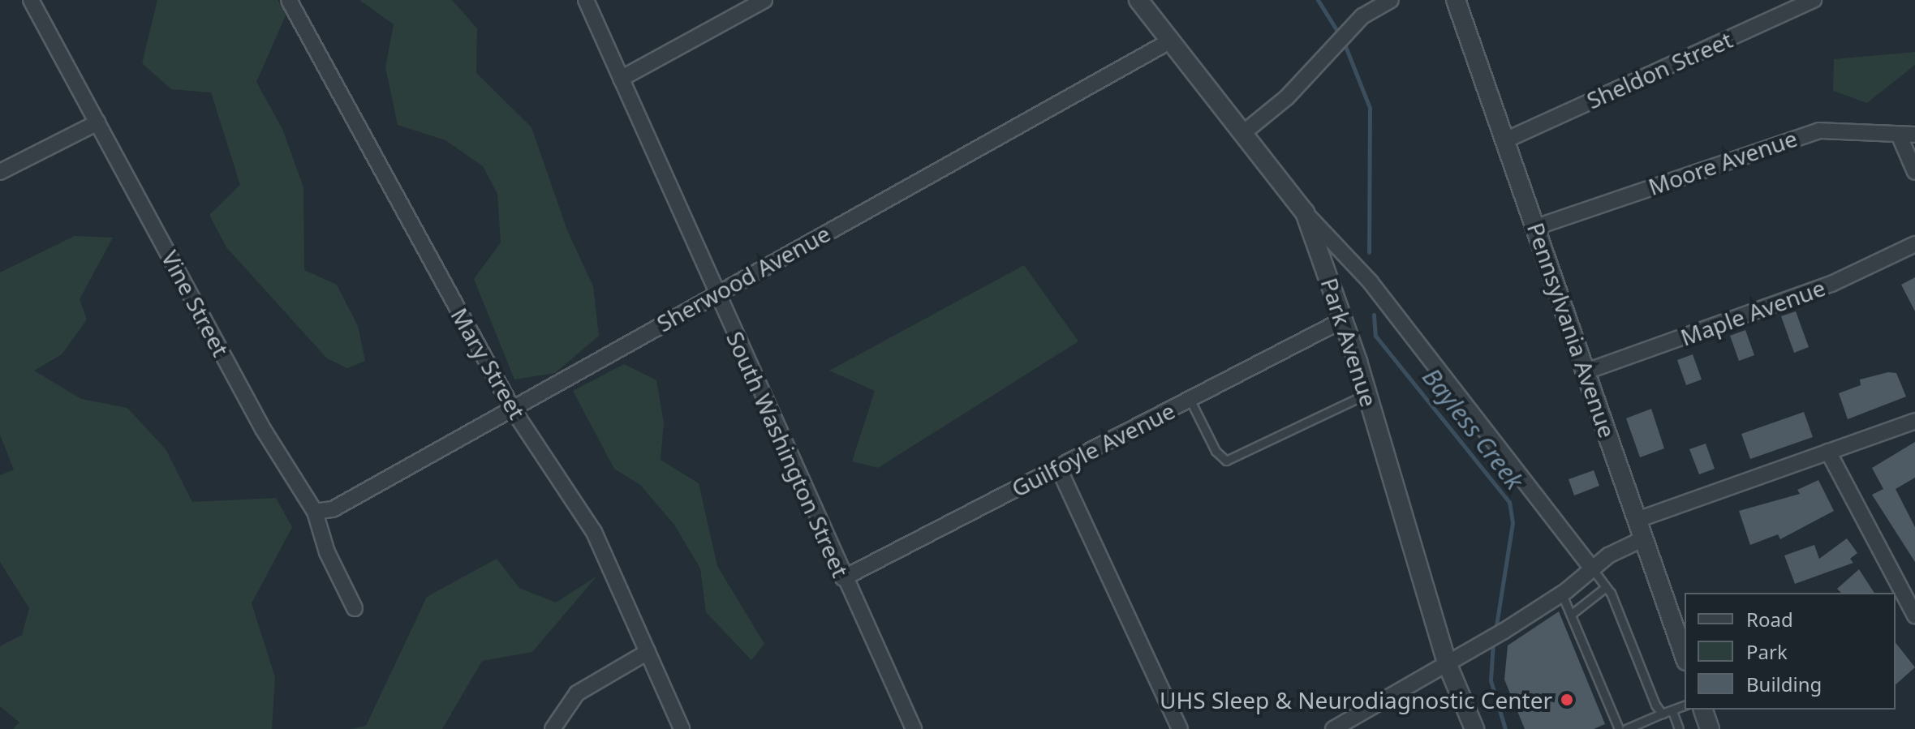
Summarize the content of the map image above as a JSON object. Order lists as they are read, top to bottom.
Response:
{
  "streets": {
    "street": [
      "Sheldon Street",
      "Moore Avenue",
      "Sherwood Avenue",
      "Vine Street",
      "Maple Avenue",
      "Pennsylvania Avenue",
      "Park Avenue",
      "Mary Street",
      "Guilfoyle Avenue",
      "South Washington Street"
    ]
  },
  "crossings": [
    ["Sheldon Street", "Pennsylvania Avenue"],
    ["Moore Avenue", "Pennsylvania Avenue"],
    ["Sherwood Avenue", "Vine Street"],
    ["Sherwood Avenue", "Park Avenue"],
    ["Sherwood Avenue", "Mary Street"],
    ["Sherwood Avenue", "South Washington Street"],
    ["Maple Avenue", "Pennsylvania Avenue"],
    ["Park Avenue", "Guilfoyle Avenue"],
    ["Guilfoyle Avenue", "South Washington Street"]
  ],
  "water": ["Bayless Creek"],
  "places": ["UHS Sleep & Neurodiagnostic Center"],
  "legend": ["Road", "Park", "Building"]
}
